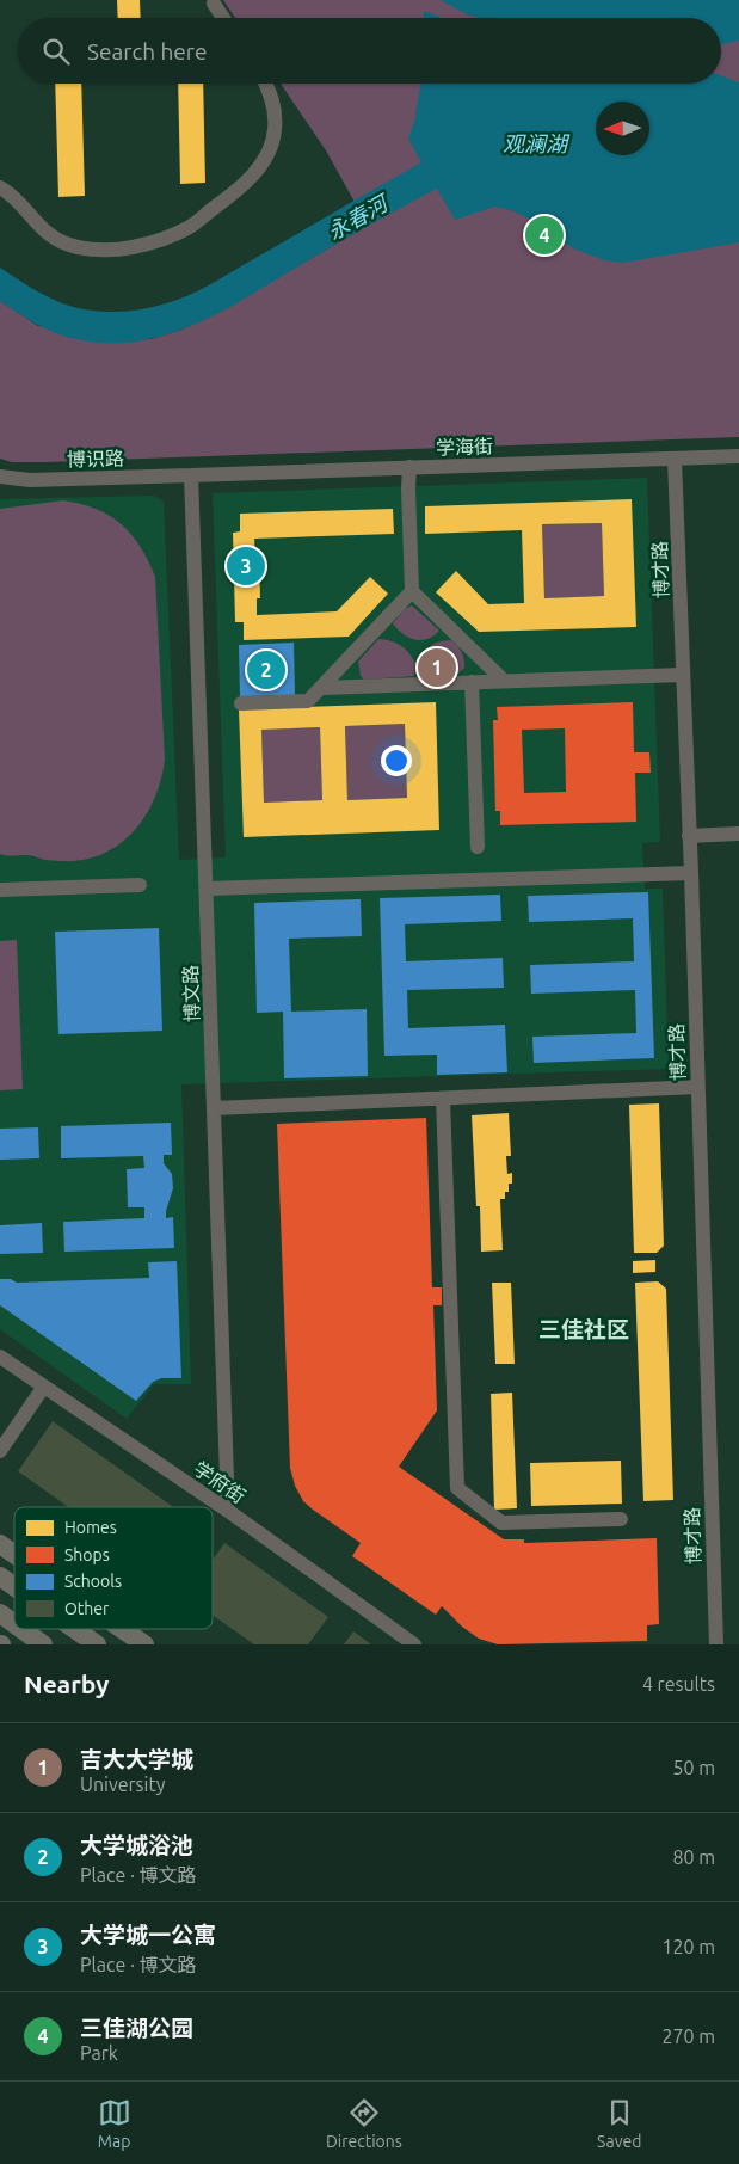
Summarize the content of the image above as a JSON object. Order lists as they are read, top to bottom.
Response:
{
  "streets": {
    "street": [
      "学海街",
      "博识路",
      "博才路",
      "博文路",
      "学府街"
    ]
  },
  "crossings": [
    ["学海街", "博识路"],
    ["学海街", "博才路"],
    ["学海街", "博文路"],
    ["博识路", "博文路"],
    ["博文路", "学府街"]
  ],
  "districts": ["三佳社区"],
  "water": ["观澜湖", "永春河"],
  "legend": [
    "Homes",
    "Shops",
    "Schools",
    "Other"
  ],
  "north": "left",
  "page": {
    "search": "Search here",
    "pins": [
      "4",
      "3",
      "1",
      "2"
    ],
    "heading": ["Nearby", "4 results"],
    "list": [
      {
        "mark": "1",
        "name": "吉大大学城",
        "note": "University",
        "value": "50 m"
      },
      {
        "mark": "2",
        "name": "大学城浴池",
        "note": "Place · 博文路",
        "value": "80 m"
      },
      {
        "mark": "3",
        "name": "大学城一公寓",
        "note": "Place · 博文路",
        "value": "120 m"
      },
      {
        "mark": "4",
        "name": "三佳湖公园",
        "note": "Park",
        "value": "270 m"
      }
    ],
    "nav": ["Map", "Directions", "Saved"]
  }
}
